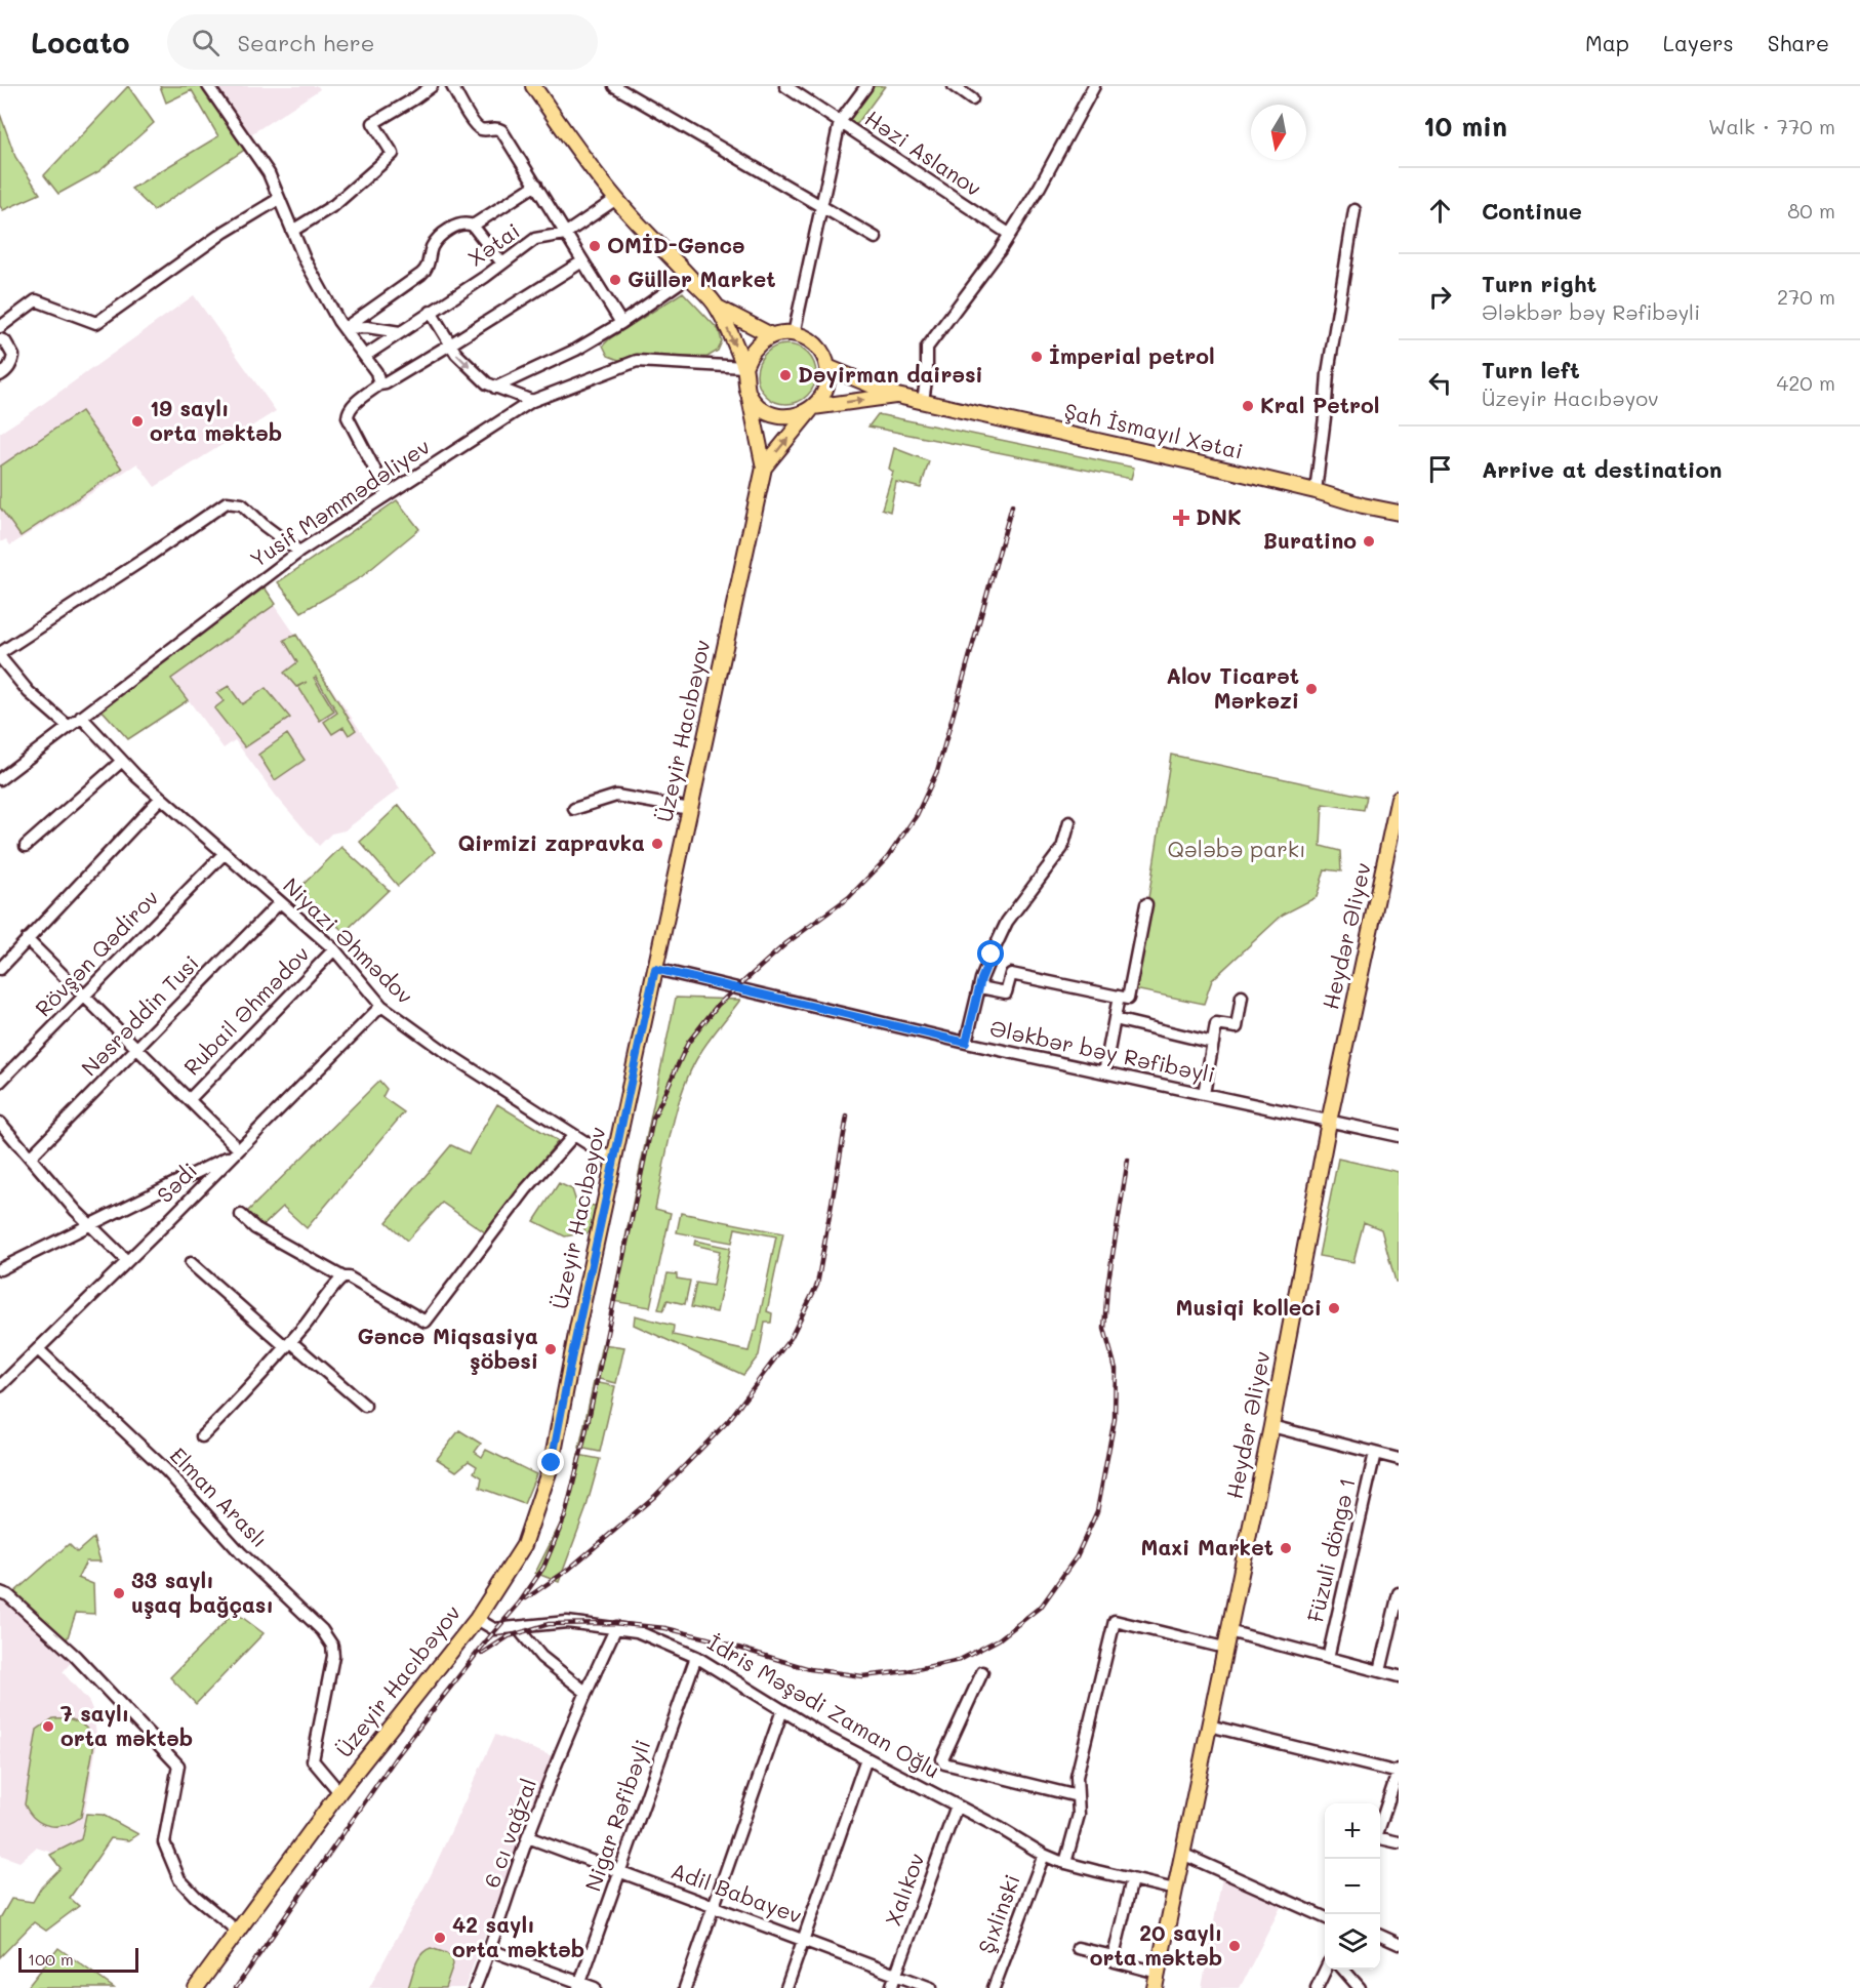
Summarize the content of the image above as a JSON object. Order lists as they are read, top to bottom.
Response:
{
  "streets": {
    "main road": ["Şah İsmayıl Xətai", "Üzeyir Hacıbəyov", "Heydər Əliyev"],
    "street": [
      "Həzi Aslanov",
      "Xətai",
      "Yusif Məmmədəliyev",
      "Niyazi Əhmədov",
      "Rövşən Qədirov",
      "Rubail Əhmədov",
      "Nəsrəddin Tusi",
      "Ələkbər bəy Rəfibəyli",
      "Sədi",
      "Elman Araslı",
      "Füzuli döngə 1",
      "İdris Məşədi Zaman Oğlu",
      "Nigar Rəfibəyli",
      "6 cı vağzal",
      "Xalıkov",
      "Adil Babayev",
      "Şıxlinski"
    ]
  },
  "crossings": [
    ["Yusif Məmmədəliyev", "Niyazi Əhmədov"],
    ["Üzeyir Hacıbəyov", "Niyazi Əhmədov"],
    ["Üzeyir Hacıbəyov", "Ələkbər bəy Rəfibəyli"],
    ["Üzeyir Hacıbəyov", "Elman Araslı"],
    ["Üzeyir Hacıbəyov", "İdris Məşədi Zaman Oğlu"],
    ["Heydər Əliyev", "Ələkbər bəy Rəfibəyli"],
    ["Heydər Əliyev", "İdris Məşədi Zaman Oğlu"],
    ["Niyazi Əhmədov", "Rövşən Qədirov"],
    ["Niyazi Əhmədov", "Rubail Əhmədov"],
    ["Niyazi Əhmədov", "Nəsrəddin Tusi"],
    ["Niyazi Əhmədov", "Sədi"],
    ["Sədi", "Elman Araslı"],
    ["İdris Məşədi Zaman Oğlu", "Nigar Rəfibəyli"],
    ["İdris Məşədi Zaman Oğlu", "6 cı vağzal"],
    ["İdris Məşədi Zaman Oğlu", "Xalıkov"],
    ["İdris Məşədi Zaman Oğlu", "Şıxlinski"],
    ["Nigar Rəfibəyli", "Adil Babayev"],
    ["6 cı vağzal", "Adil Babayev"],
    ["Xalıkov", "Adil Babayev"]
  ],
  "parks": ["Qələbə parkı"],
  "places": {
    "other": [
      "OMİD-Gəncə",
      "Güllər Market",
      "İmperial petrol",
      "Dəyirman dairəsi",
      "Kral Petrol",
      "19 saylı orta məktəb",
      "Buratino",
      "Alov Ticarət Mərkəzi",
      "Qirmizi zapravka",
      "Musiqi kolleci",
      "Gəncə Miqsasiya şöbəsi",
      "Maxi Market",
      "33 saylı uşaq bağçası",
      "7 saylı orta məktəb",
      "42 saylı orta məktəb",
      "20 saylı orta məktəb"
    ],
    "health": ["DNK"]
  },
  "scale_bar": "100 m",
  "north": "bottom",
  "page": {
    "header": "Locato",
    "search": "Search here",
    "nav": ["Map", "Layers", "Share"],
    "heading": ["10 min", "Walk · 770 m"],
    "list": [
      ["Continue", "80 m"],
      ["Turn right", "Ələkbər bəy Rəfibəyli", "270 m"],
      ["Turn left", "Üzeyir Hacıbəyov", "420 m"],
      "Arrive at destination"
    ],
    "map_buttons": ["+", "−"],
    "scale": "100 m"
  }
}
